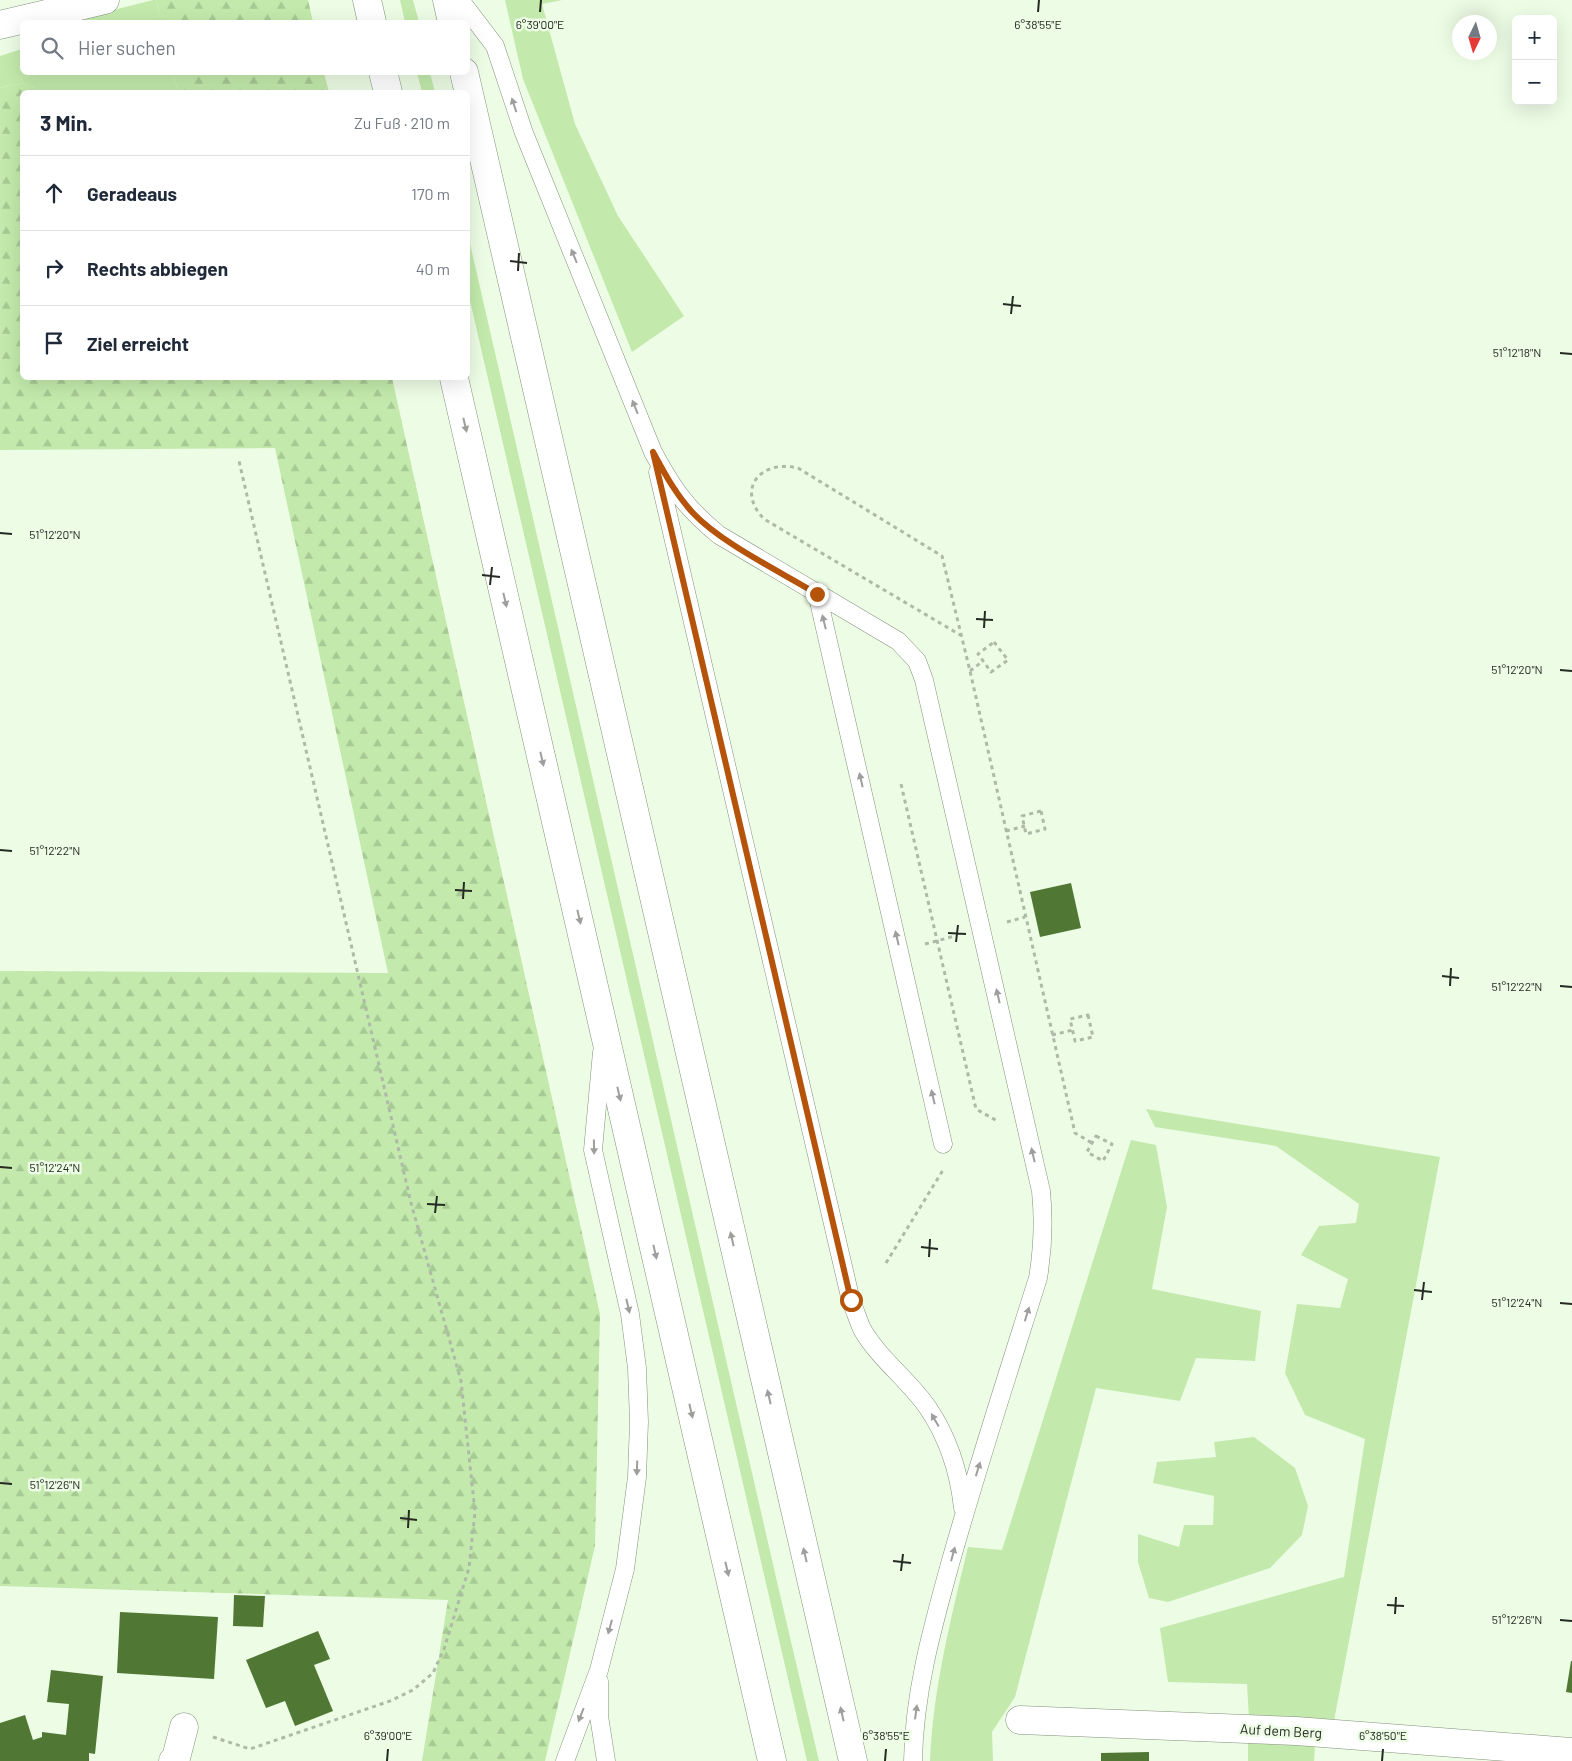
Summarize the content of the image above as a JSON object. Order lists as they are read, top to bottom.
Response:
{
  "streets": {
    "main road": ["Auf dem Berg"]
  },
  "north": "bottom",
  "page": {
    "map_buttons": ["+", "−"],
    "search": "Hier suchen",
    "heading": ["3 Min.", "Zu Fuß · 210 m"],
    "list": [
      ["Geradeaus", "170 m"],
      ["Rechts abbiegen", "40 m"],
      "Ziel erreicht"
    ]
  },
  "coordinates": [
    "6°39'00\"E",
    "6°38'55\"E",
    "51°12'18\"N",
    "51°12'20\"N",
    "51°12'22\"N",
    "51°12'24\"N",
    "51°12'26\"N",
    "6°38'50\"E"
  ]
}
